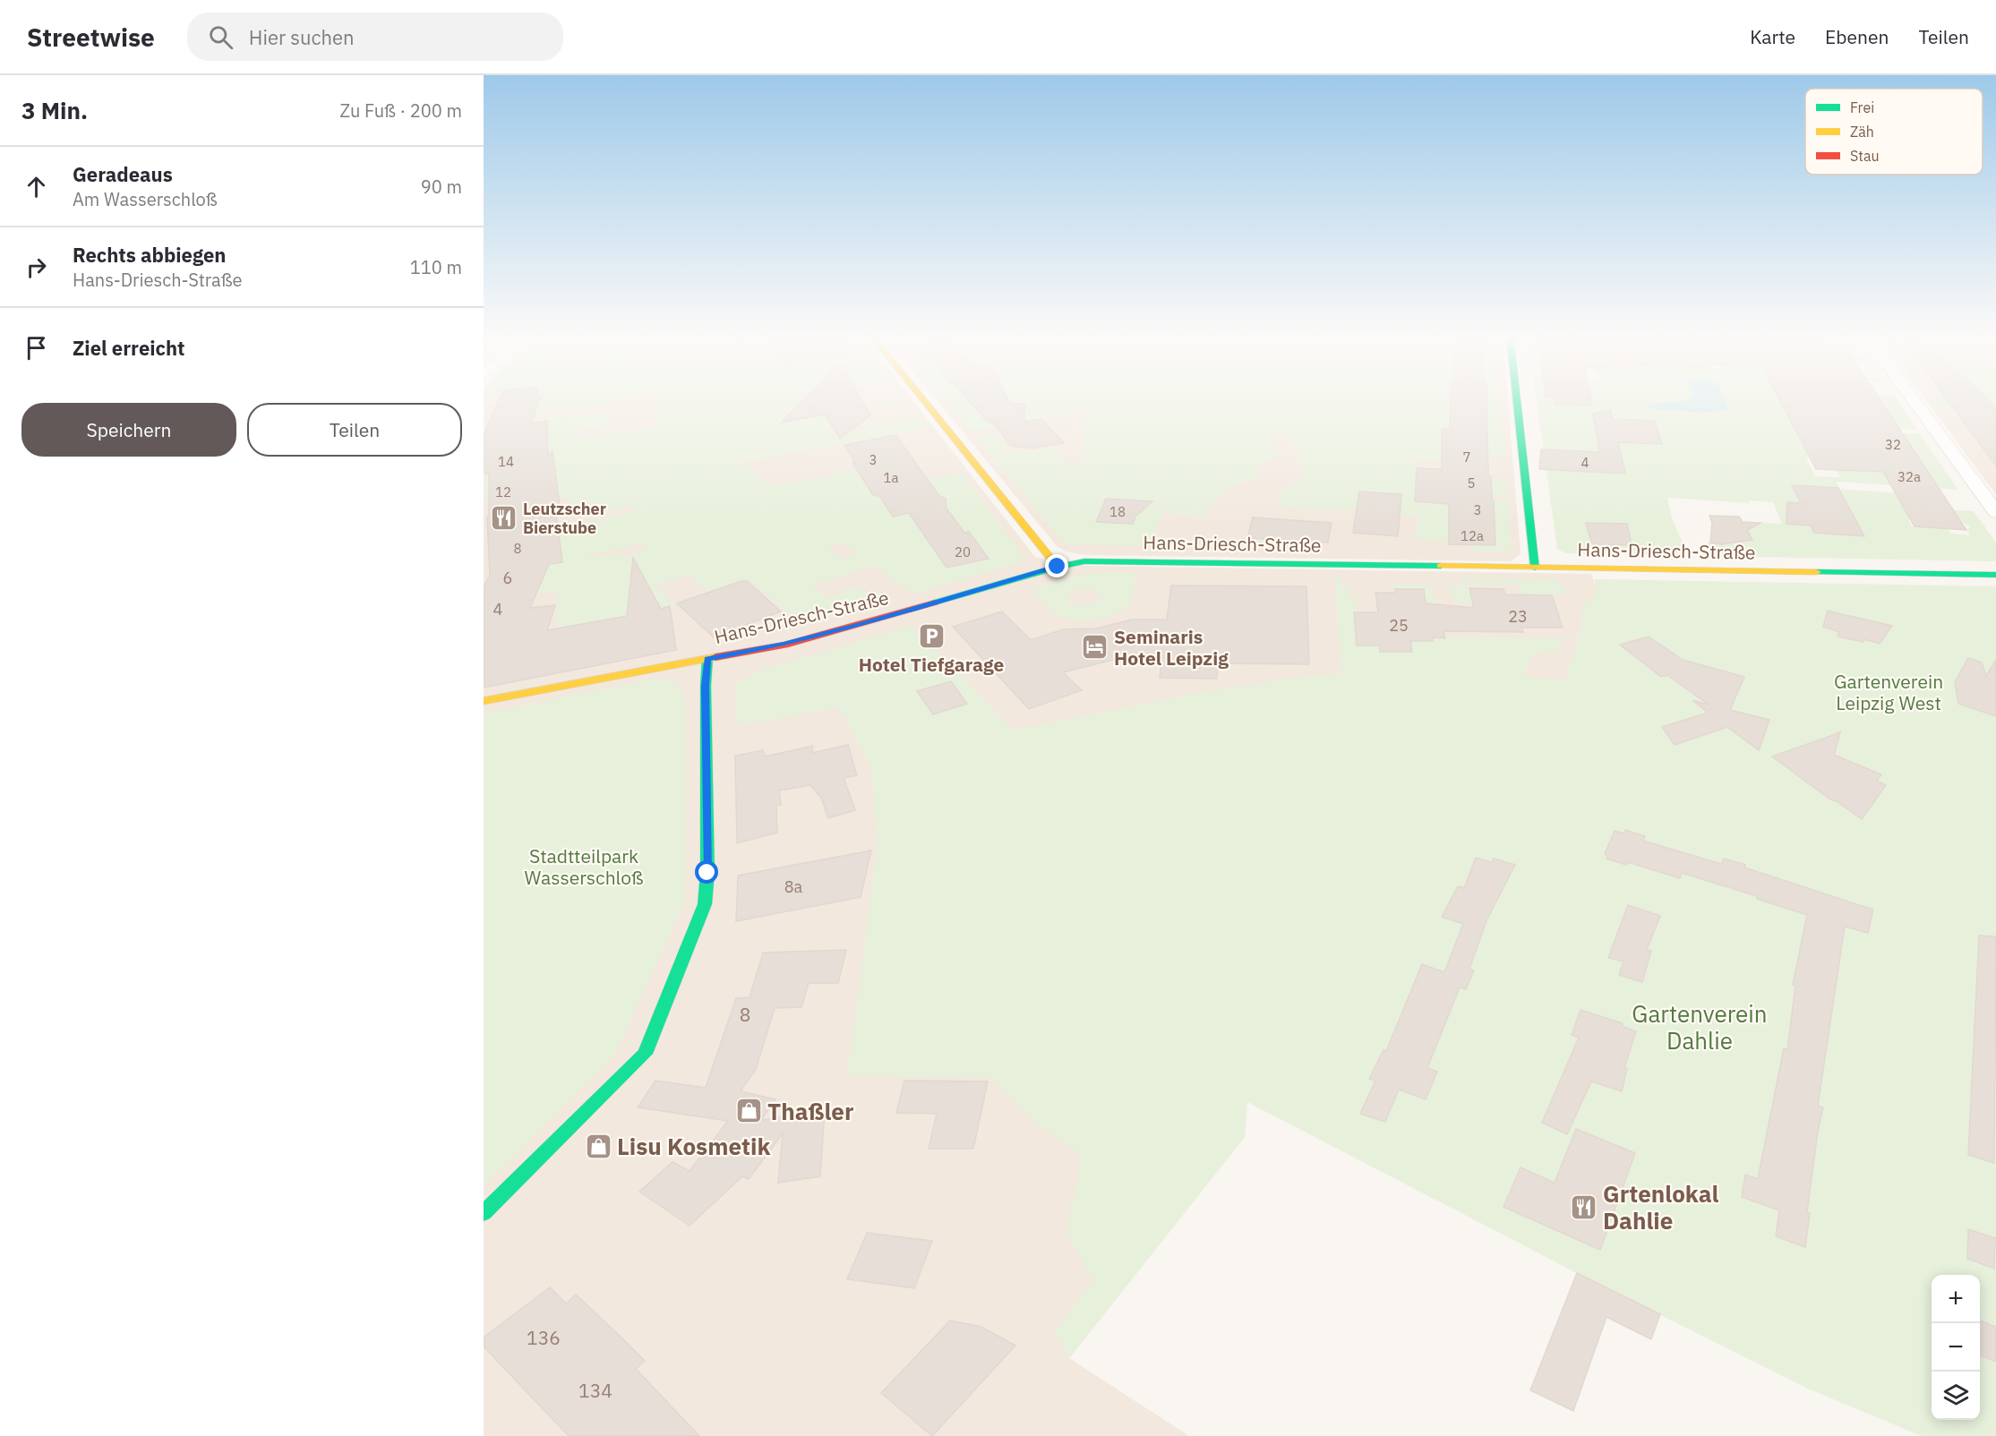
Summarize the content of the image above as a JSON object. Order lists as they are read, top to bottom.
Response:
{
  "streets": {
    "street": ["Hans-Driesch-Straße"]
  },
  "parks": ["Gartenverein Leipzig West", "Stadtteilpark Wasserschloß", "Gartenverein Dahlie"],
  "places": {
    "restaurant": ["Leutzscher Bierstube", "Grtenlokal Dahlie"],
    "parking": ["Hotel Tiefgarage"],
    "hotel": ["Seminaris Hotel Leipzig"],
    "shop": ["Thaßler", "Lisu Kosmetik"]
  },
  "house_numbers": [
    "32",
    "7",
    "3",
    "14",
    "4",
    "32a",
    "1a",
    "5",
    "12",
    "3",
    "18",
    "12a",
    "8",
    "20",
    "6",
    "4",
    "23",
    "25",
    "8a",
    "8",
    "136",
    "134"
  ],
  "legend": ["Frei", "Zäh", "Stau"],
  "page": {
    "header": "Streetwise",
    "search": "Hier suchen",
    "nav": ["Karte", "Ebenen", "Teilen"],
    "heading": ["3 Min.", "Zu Fuß · 200 m"],
    "list": [
      ["Geradeaus", "Am Wasserschloß", "90 m"],
      ["Rechts abbiegen", "Hans-Driesch-Straße", "110 m"],
      "Ziel erreicht"
    ],
    "buttons": ["Speichern", "Teilen"],
    "map_buttons": ["+", "−"]
  }
}
